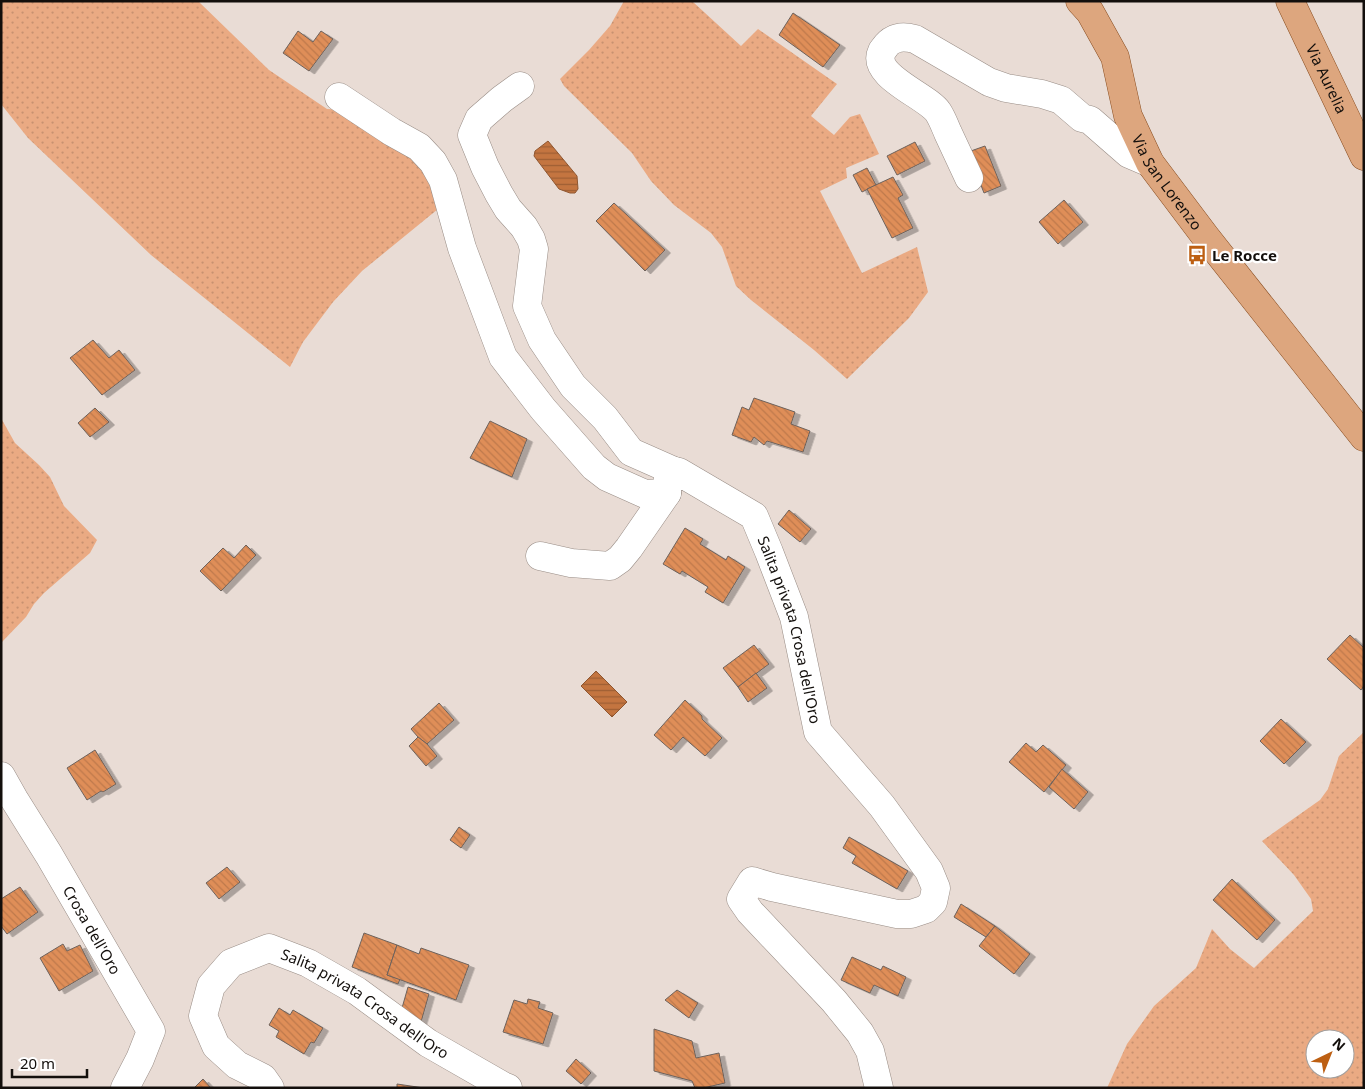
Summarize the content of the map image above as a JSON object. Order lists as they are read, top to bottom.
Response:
{
  "streets": {
    "main road": ["Via Aurelia", "Via San Lorenzo"],
    "street": ["Salita privata Crosa dell'Oro", "Crosa dell'Oro"]
  },
  "places": {
    "bus stop": ["Le Rocce"]
  },
  "scale_bar": "20 m",
  "north": "top right"
}
